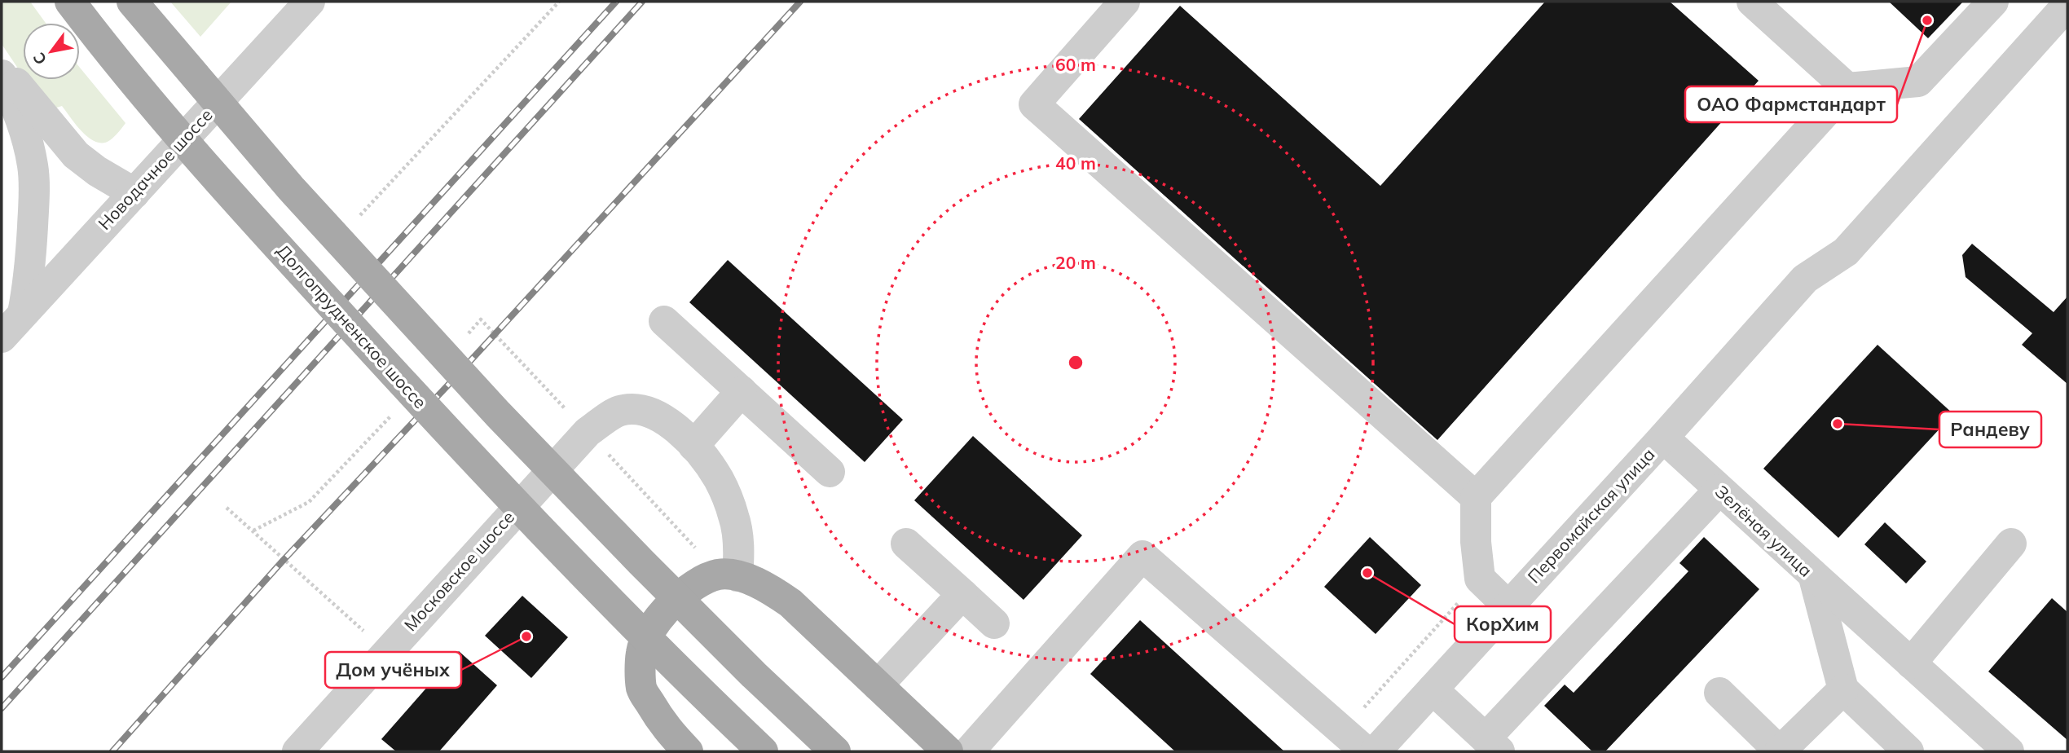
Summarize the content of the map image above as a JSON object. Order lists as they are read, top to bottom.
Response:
{
  "streets": {
    "main road": ["Долгопрудненское шоссе"],
    "street": [
      "Новодачное шоссе",
      "Первомайская улица",
      "Зелёная улица",
      "Московское шоссе"
    ]
  },
  "crossings": [
    ["Первомайская улица", "Зелёная улица"]
  ],
  "places": [
    "ОАО Фармстандарт",
    "Рандеву",
    "КорХим",
    "Дом учёных"
  ],
  "north": "bottom left",
  "rings": ["60 m", "40 m", "20 m"]
}
